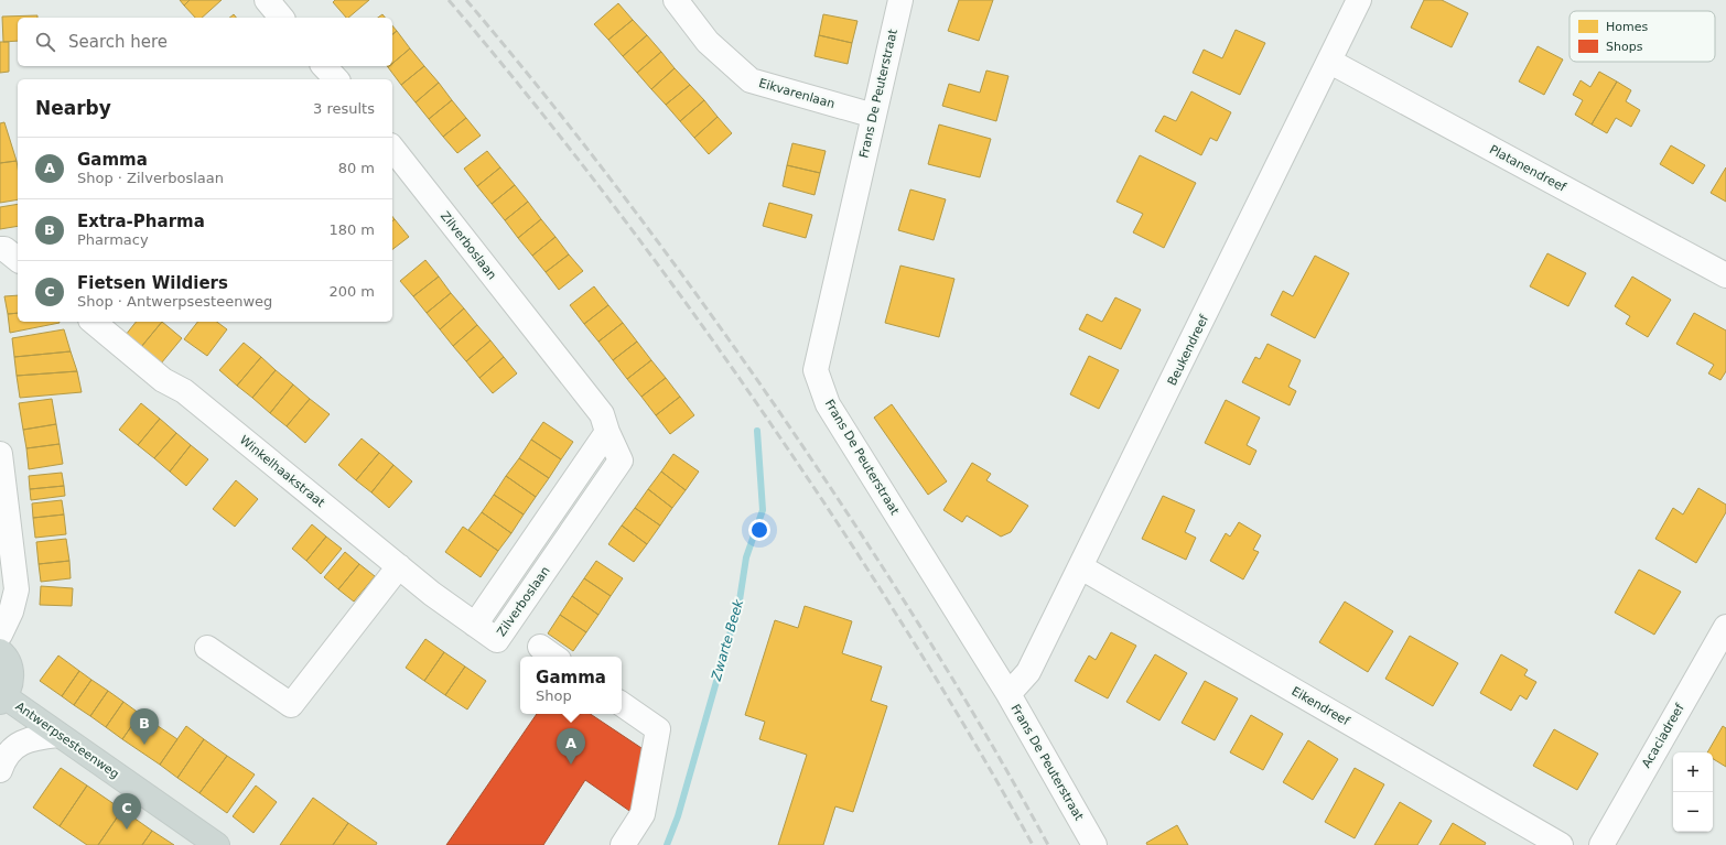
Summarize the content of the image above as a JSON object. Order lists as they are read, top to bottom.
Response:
{
  "streets": {
    "main road": ["Antwerpsesteenweg"],
    "street": [
      "Eikvarenlaan",
      "Frans De Peuterstraat",
      "Platanendreef",
      "Zilverboslaan",
      "Beukendreef",
      "Winkelhaakstraat",
      "Eikendreef",
      "Acaciadreef"
    ]
  },
  "crossings": [
    ["Eikvarenlaan", "Frans De Peuterstraat"],
    ["Frans De Peuterstraat", "Beukendreef"],
    ["Platanendreef", "Beukendreef"],
    ["Zilverboslaan", "Winkelhaakstraat"],
    ["Beukendreef", "Eikendreef"]
  ],
  "water": ["Zwarte Beek"],
  "legend": ["Homes", "Shops"],
  "page": {
    "search": "Search here",
    "heading": ["Nearby", "3 results"],
    "list": [
      {
        "mark": "A",
        "name": "Gamma",
        "note": "Shop · Zilverboslaan",
        "value": "80 m"
      },
      {
        "mark": "B",
        "name": "Extra-Pharma",
        "note": "Pharmacy",
        "value": "180 m"
      },
      {
        "mark": "C",
        "name": "Fietsen Wildiers",
        "note": "Shop · Antwerpsesteenweg",
        "value": "200 m"
      }
    ],
    "popup": ["Gamma", "Shop"],
    "pins": ["B", "A", "C"],
    "map_buttons": ["+", "−"]
  }
}
